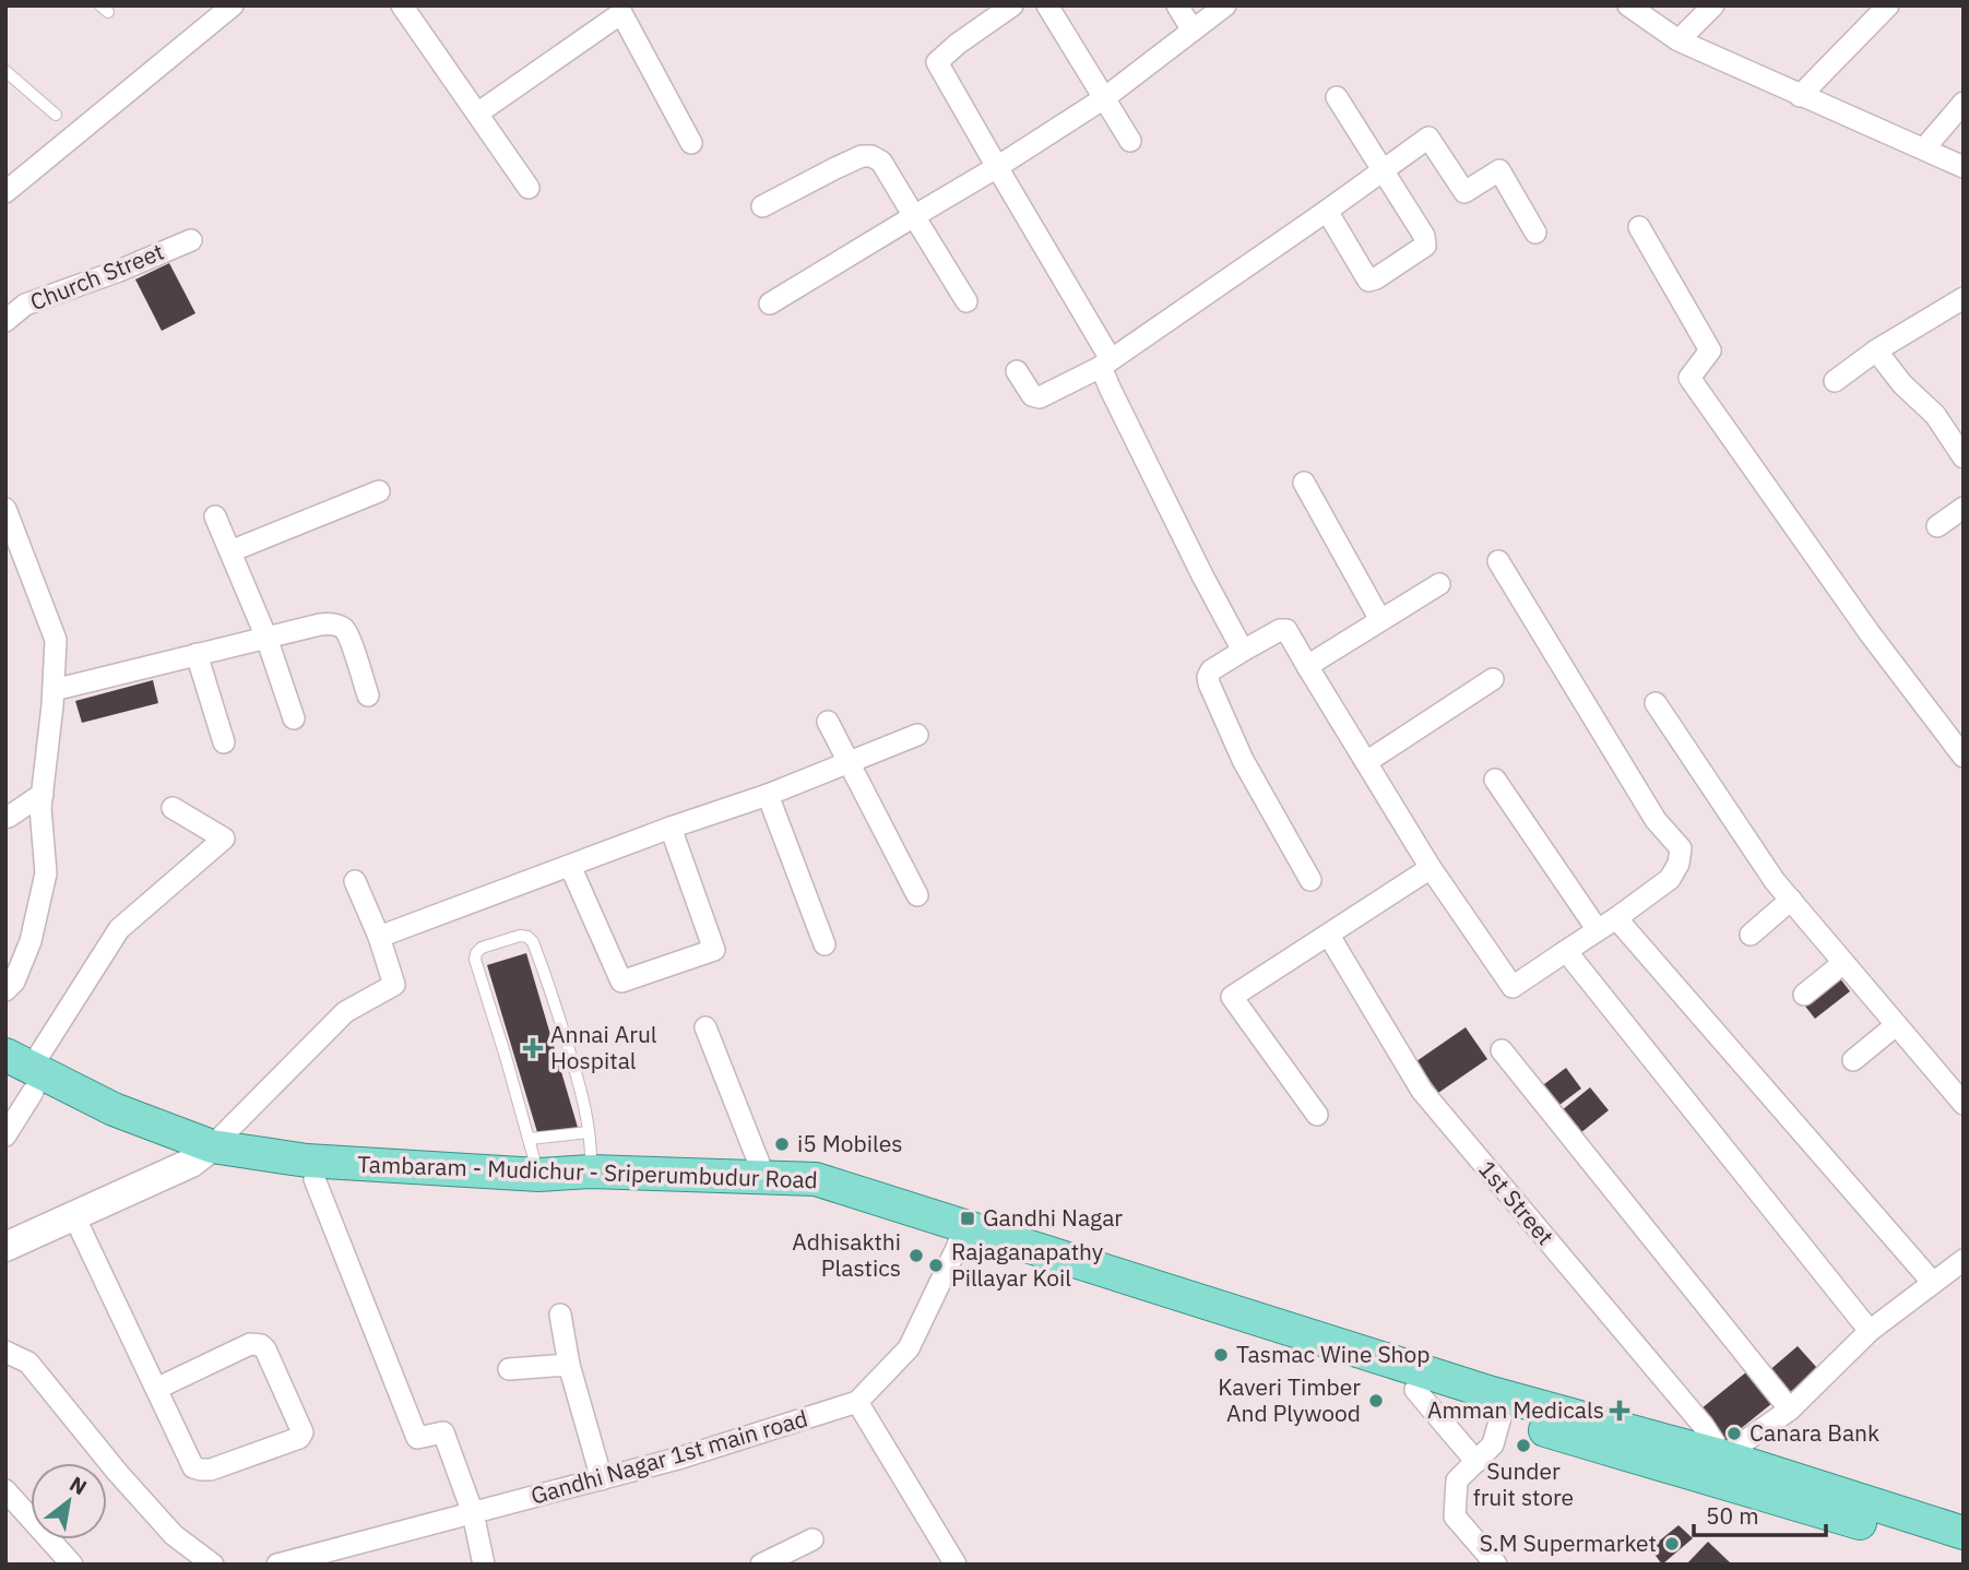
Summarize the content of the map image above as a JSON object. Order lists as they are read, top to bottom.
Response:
{
  "streets": {
    "main road": ["Tambaram - Mudichur - Sriperumbudur Road"],
    "street": ["Church Street", "1st Street", "Gandhi Nagar 1st main road"]
  },
  "crossings": [
    ["Tambaram - Mudichur - Sriperumbudur Road", "1st Street"],
    ["Tambaram - Mudichur - Sriperumbudur Road", "Gandhi Nagar 1st main road"]
  ],
  "places": {
    "health": ["Annai Arul Hospital", "Amman Medicals"],
    "other": [
      "i5 Mobiles",
      "Adhisakthi Plastics",
      "Rajaganapathy Pillayar Koil",
      "Tasmac Wine Shop",
      "Kaveri Timber And Plywood",
      "Canara Bank",
      "Sunder fruit store",
      "S.M Supermarket"
    ],
    "transit": ["Gandhi Nagar"]
  },
  "scale_bar": "50 m",
  "north": "top right"
}
